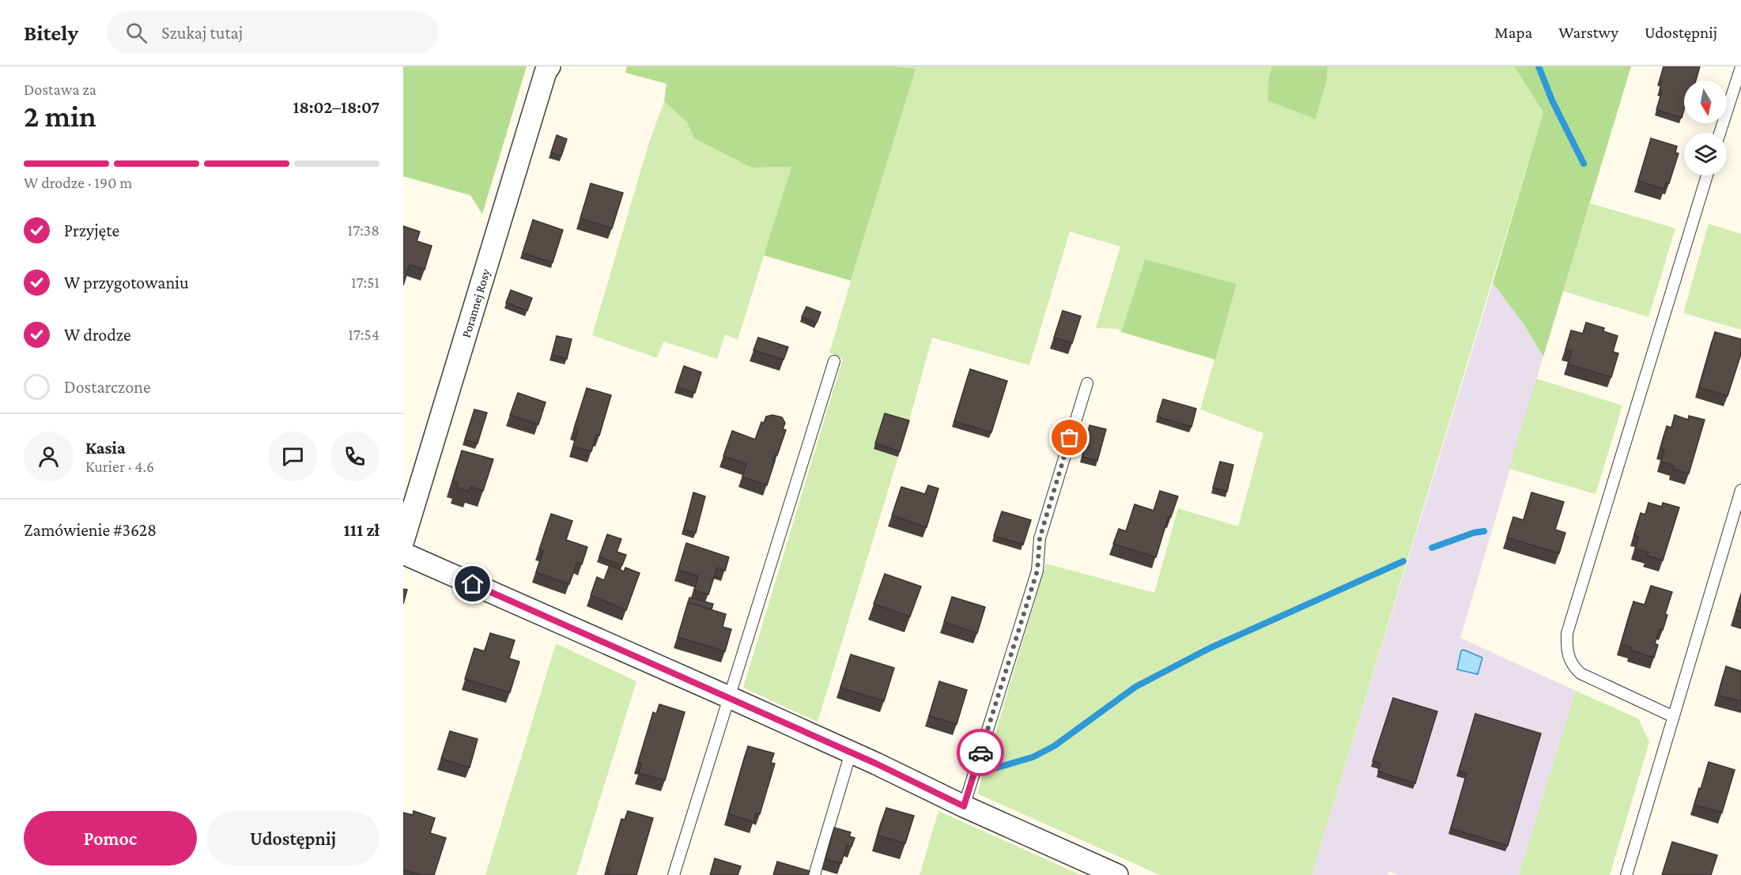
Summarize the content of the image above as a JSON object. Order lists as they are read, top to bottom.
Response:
{
  "streets": {
    "street": ["Porannej Rosy"]
  },
  "north": "bottom",
  "page": {
    "header": "Bitely",
    "search": "Szukaj tutaj",
    "nav": ["Mapa", "Warstwy", "Udostępnij"],
    "heading": ["2 min", "Dostawa za", "18:02–18:07"],
    "panel": [
      "Kasia",
      "Kurier · 4.6",
      "Zamówienie #3628",
      "111 zł"
    ],
    "bar": "W drodze · 190 m",
    "list": [
      ["Przyjęte", "17:38"],
      ["W przygotowaniu", "17:51"],
      ["W drodze", "17:54"],
      "Dostarczone"
    ],
    "buttons": ["Pomoc", "Udostępnij"]
  }
}
